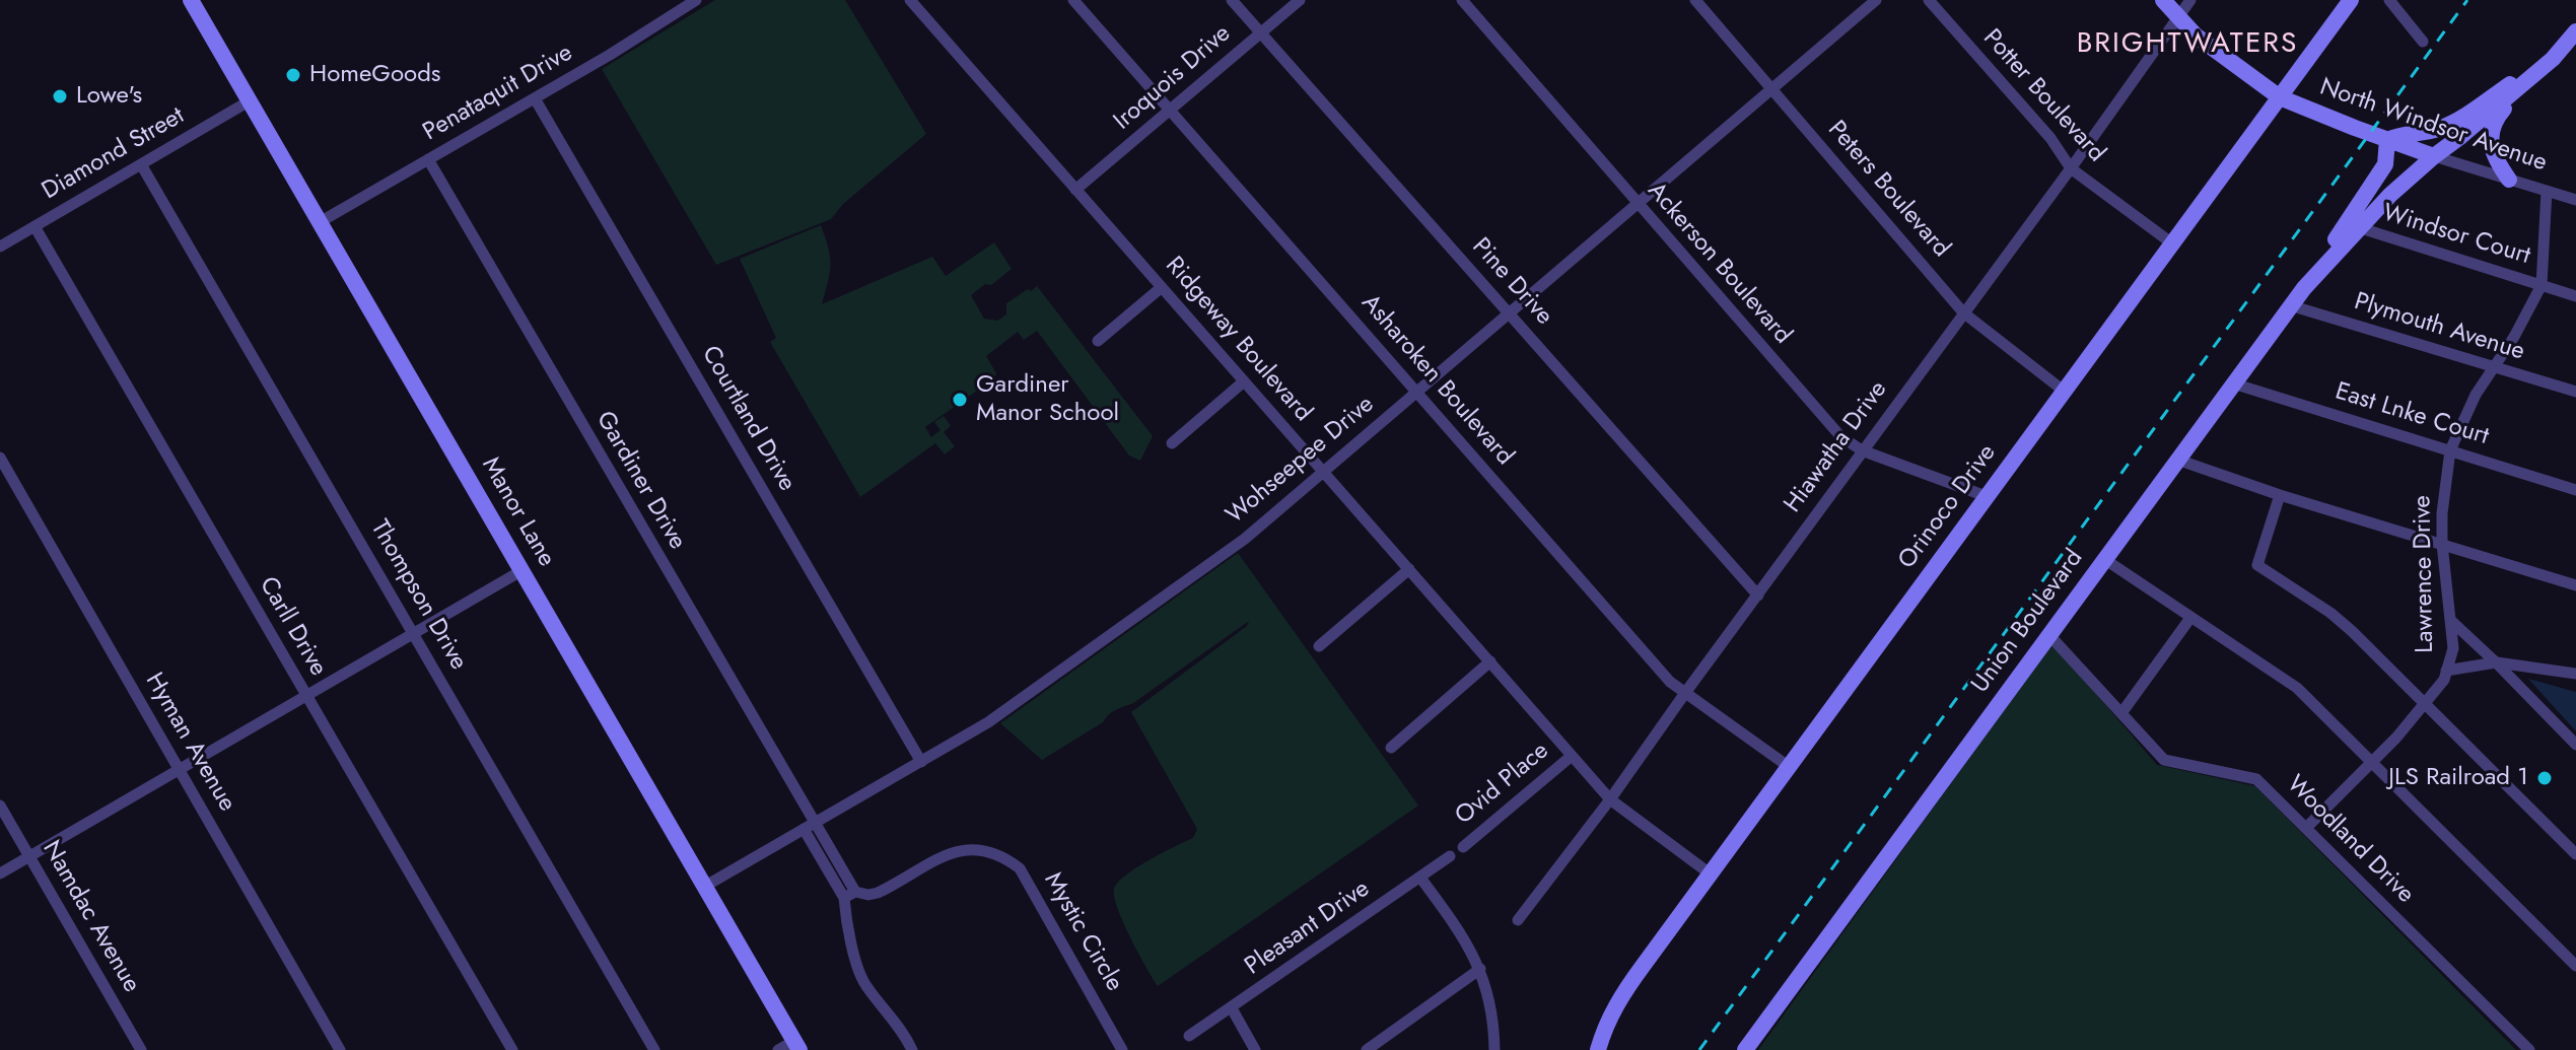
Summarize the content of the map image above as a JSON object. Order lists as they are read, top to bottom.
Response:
{
  "streets": {
    "street": [
      "Iroquois Drive",
      "Penataquit Drive",
      "Potter Boulevard",
      "North Windsor Avenue",
      "Diamond Street",
      "Peters Boulevard",
      "Windsor Court",
      "Ackerson Boulevard",
      "Pine Drive",
      "Plymouth Avenue",
      "Ridgeway Boulevard",
      "Asharoken Boulevard",
      "East Lnke Court",
      "Courtland Drive",
      "Hiawatha Drive",
      "Wohseepee Drive",
      "Gardiner Drive",
      "Orinoco Drive",
      "Manor Lane",
      "Lawrence Drive",
      "Thompson Drive",
      "Union Boulevard",
      "Carll Drive",
      "Hyman Avenue",
      "Ovid Place",
      "Woodland Drive",
      "Namdac Avenue",
      "Pleasant Drive",
      "Mystic Circle"
    ]
  },
  "crossings": [
    ["Iroquois Drive", "Pine Drive"],
    ["Iroquois Drive", "Ridgeway Boulevard"],
    ["Iroquois Drive", "Asharoken Boulevard"],
    ["Penataquit Drive", "Courtland Drive"],
    ["Penataquit Drive", "Gardiner Drive"],
    ["Penataquit Drive", "Manor Lane"],
    ["Potter Boulevard", "Hiawatha Drive"],
    ["Potter Boulevard", "Orinoco Drive"],
    ["North Windsor Avenue", "Hiawatha Drive"],
    ["North Windsor Avenue", "Orinoco Drive"],
    ["North Windsor Avenue", "Lawrence Drive"],
    ["North Windsor Avenue", "Union Boulevard"],
    ["Diamond Street", "Manor Lane"],
    ["Diamond Street", "Thompson Drive"],
    ["Diamond Street", "Carll Drive"],
    ["Peters Boulevard", "Hiawatha Drive"],
    ["Peters Boulevard", "Wohseepee Drive"],
    ["Peters Boulevard", "Orinoco Drive"],
    ["Windsor Court", "Lawrence Drive"],
    ["Windsor Court", "Union Boulevard"],
    ["Ackerson Boulevard", "Hiawatha Drive"],
    ["Ackerson Boulevard", "Wohseepee Drive"],
    ["Ackerson Boulevard", "Orinoco Drive"],
    ["Pine Drive", "Hiawatha Drive"],
    ["Pine Drive", "Wohseepee Drive"],
    ["Plymouth Avenue", "Lawrence Drive"],
    ["Plymouth Avenue", "Union Boulevard"],
    ["Ridgeway Boulevard", "Hiawatha Drive"],
    ["Ridgeway Boulevard", "Wohseepee Drive"],
    ["Ridgeway Boulevard", "Orinoco Drive"],
    ["Ridgeway Boulevard", "Ovid Place"],
    ["Asharoken Boulevard", "Hiawatha Drive"],
    ["Asharoken Boulevard", "Wohseepee Drive"],
    ["Asharoken Boulevard", "Orinoco Drive"],
    ["East Lnke Court", "Lawrence Drive"],
    ["East Lnke Court", "Union Boulevard"],
    ["Courtland Drive", "Wohseepee Drive"],
    ["Wohseepee Drive", "Gardiner Drive"],
    ["Wohseepee Drive", "Manor Lane"],
    ["Lawrence Drive", "Woodland Drive"],
    ["Union Boulevard", "Woodland Drive"]
  ],
  "districts": ["BRIGHTWATERS"],
  "places": [
    "HomeGoods",
    "Lowe's",
    "Gardiner Manor School",
    "JLS Railroad 1"
  ]
}
